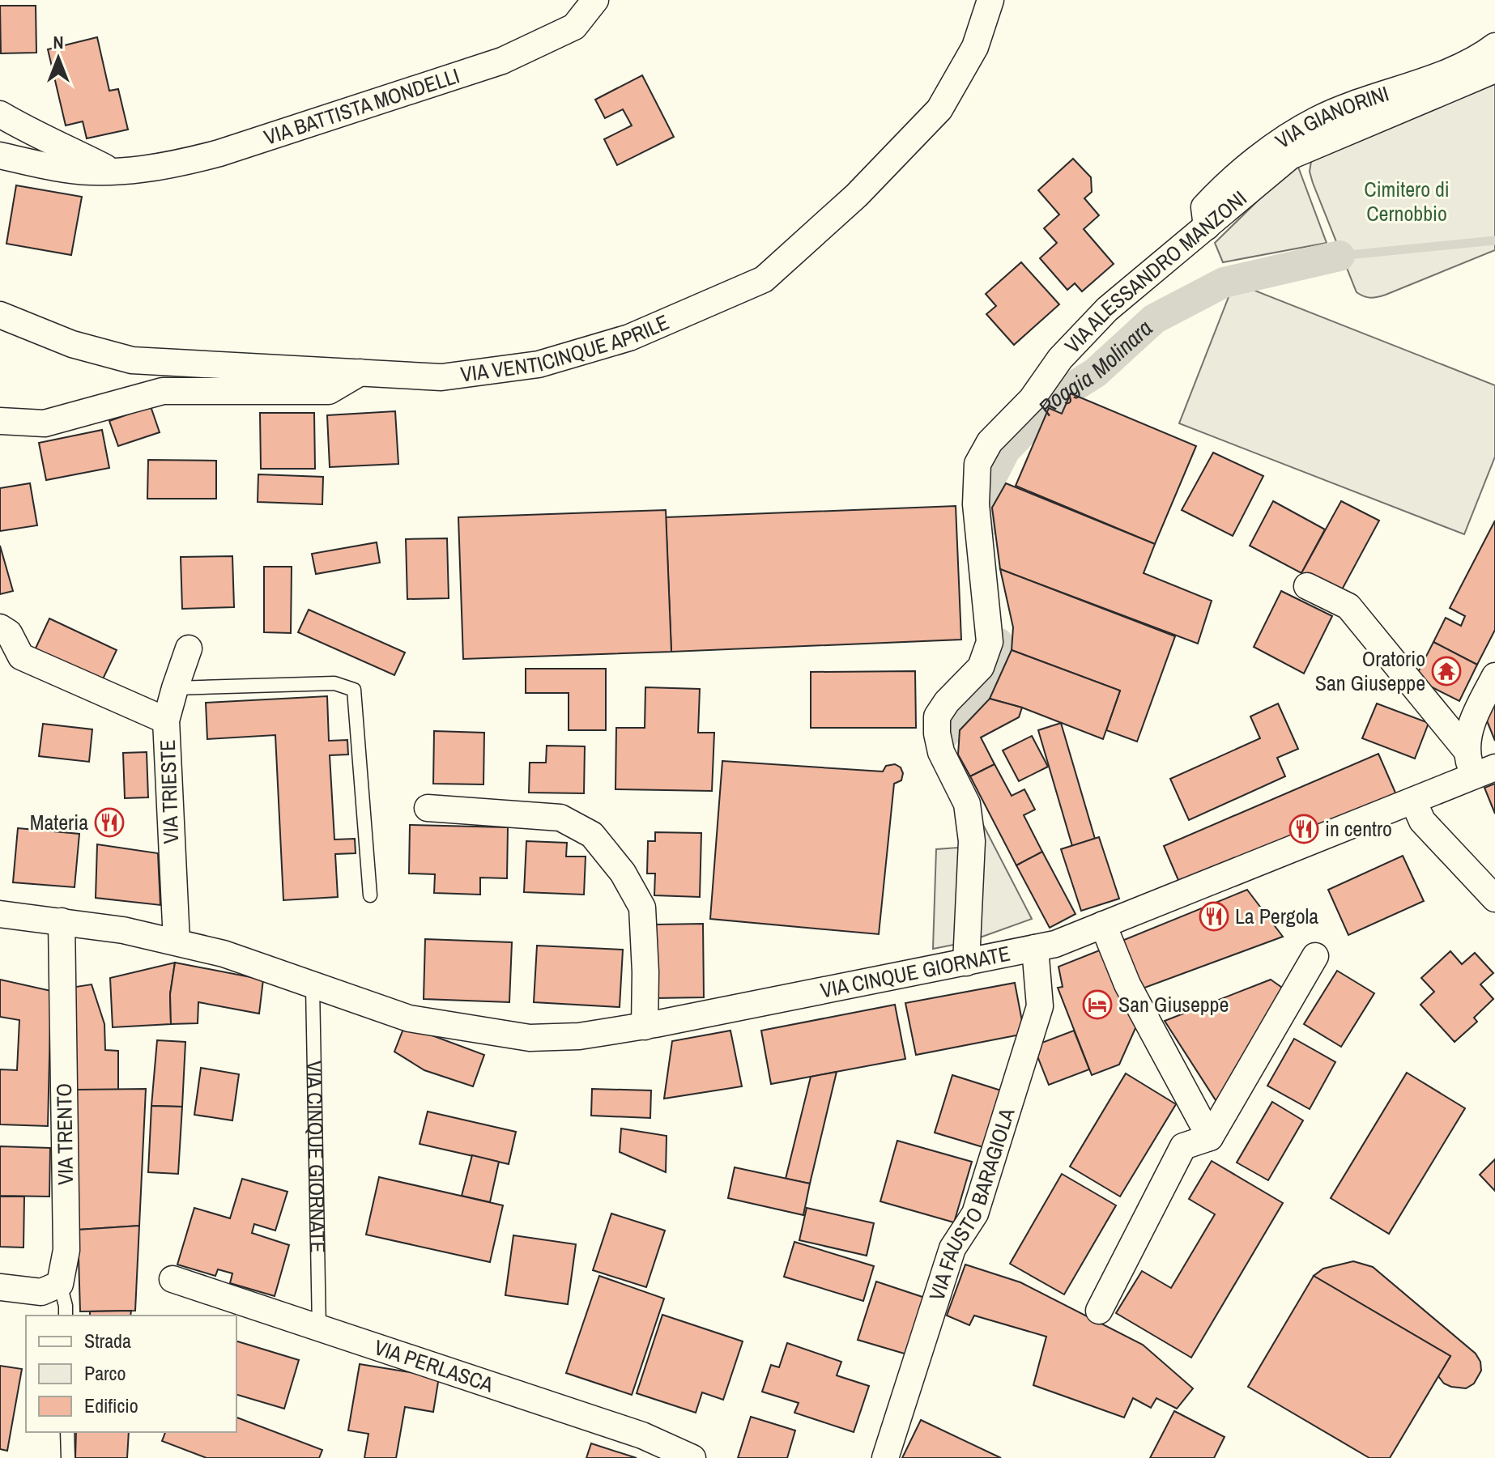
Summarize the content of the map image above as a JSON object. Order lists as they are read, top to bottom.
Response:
{
  "streets": {
    "street": [
      "VIA BATTISTA MONDELLI",
      "VIA GIANORINI",
      "VIA ALESSANDRO MANZONI",
      "VIA VENTICINQUE APRILE",
      "VIA TRIESTE",
      "VIA CINQUE GIORNATE",
      "VIA TRENTO",
      "VIA FAUSTO BARAGIOLA",
      "VIA PERLASCA"
    ]
  },
  "crossings": [
    ["VIA GIANORINI", "VIA ALESSANDRO MANZONI"],
    ["VIA ALESSANDRO MANZONI", "VIA CINQUE GIORNATE"],
    ["VIA TRIESTE", "VIA CINQUE GIORNATE"],
    ["VIA CINQUE GIORNATE", "VIA TRENTO"],
    ["VIA CINQUE GIORNATE", "VIA FAUSTO BARAGIOLA"],
    ["VIA CINQUE GIORNATE", "VIA PERLASCA"]
  ],
  "water": ["Roggia Molinara"],
  "parks": ["Cimitero di Cernobbio"],
  "places": {
    "temple": ["Oratorio San Giuseppe"],
    "restaurant": ["Materia", "in centro", "La Pergola"],
    "hotel": ["San Giuseppe"]
  },
  "legend": ["Strada", "Parco", "Edificio"],
  "north": "top"
}
